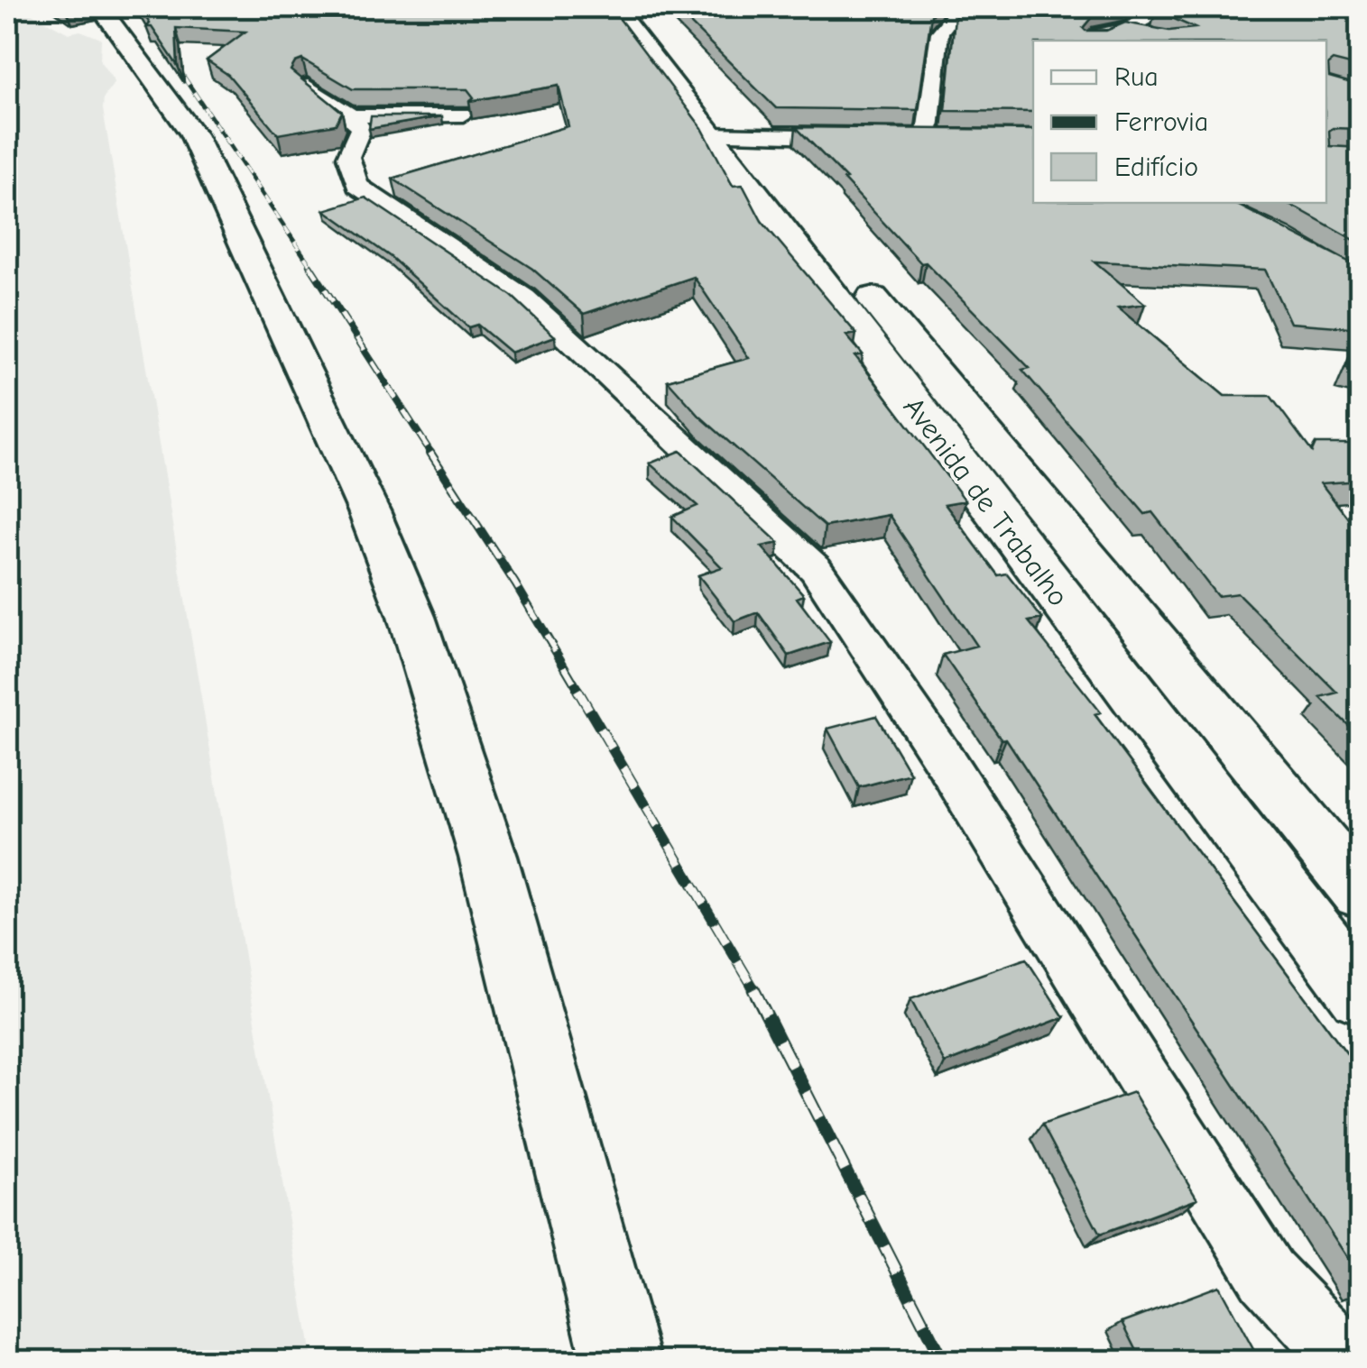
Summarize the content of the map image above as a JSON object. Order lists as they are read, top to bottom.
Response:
{
  "streets": {
    "main road": ["Avenida de Trabalho"]
  },
  "legend": ["Rua", "Ferrovia", "Edifício"]
}
